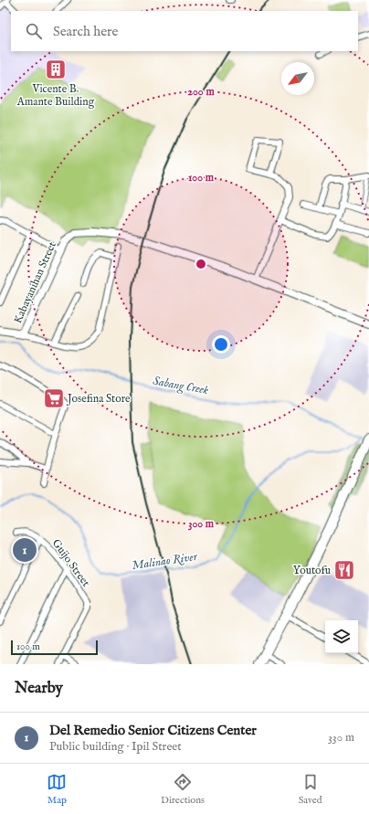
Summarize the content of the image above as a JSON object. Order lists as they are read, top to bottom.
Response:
{
  "streets": {
    "street": ["Kabayanihan Street", "Guijo Street"]
  },
  "water": ["Sabang Creek", "Malinao River"],
  "places": {
    "building": ["Vicente B. Amante Building"],
    "supermarket": ["Josefina Store"],
    "restaurant": ["Youtofu"]
  },
  "scale_bar": "100 m",
  "north": "bottom left",
  "page": {
    "search": "Search here",
    "pins": "1",
    "scale": "100 m",
    "heading": "Nearby",
    "list": [
      {
        "mark": "1",
        "name": "Del Remedio Senior Citizens Center",
        "note": "Public building · Ipil Street",
        "value": "330 m"
      }
    ],
    "nav": ["Map", "Directions", "Saved"]
  },
  "rings": ["200 m", "100 m", "300 m"]
}
